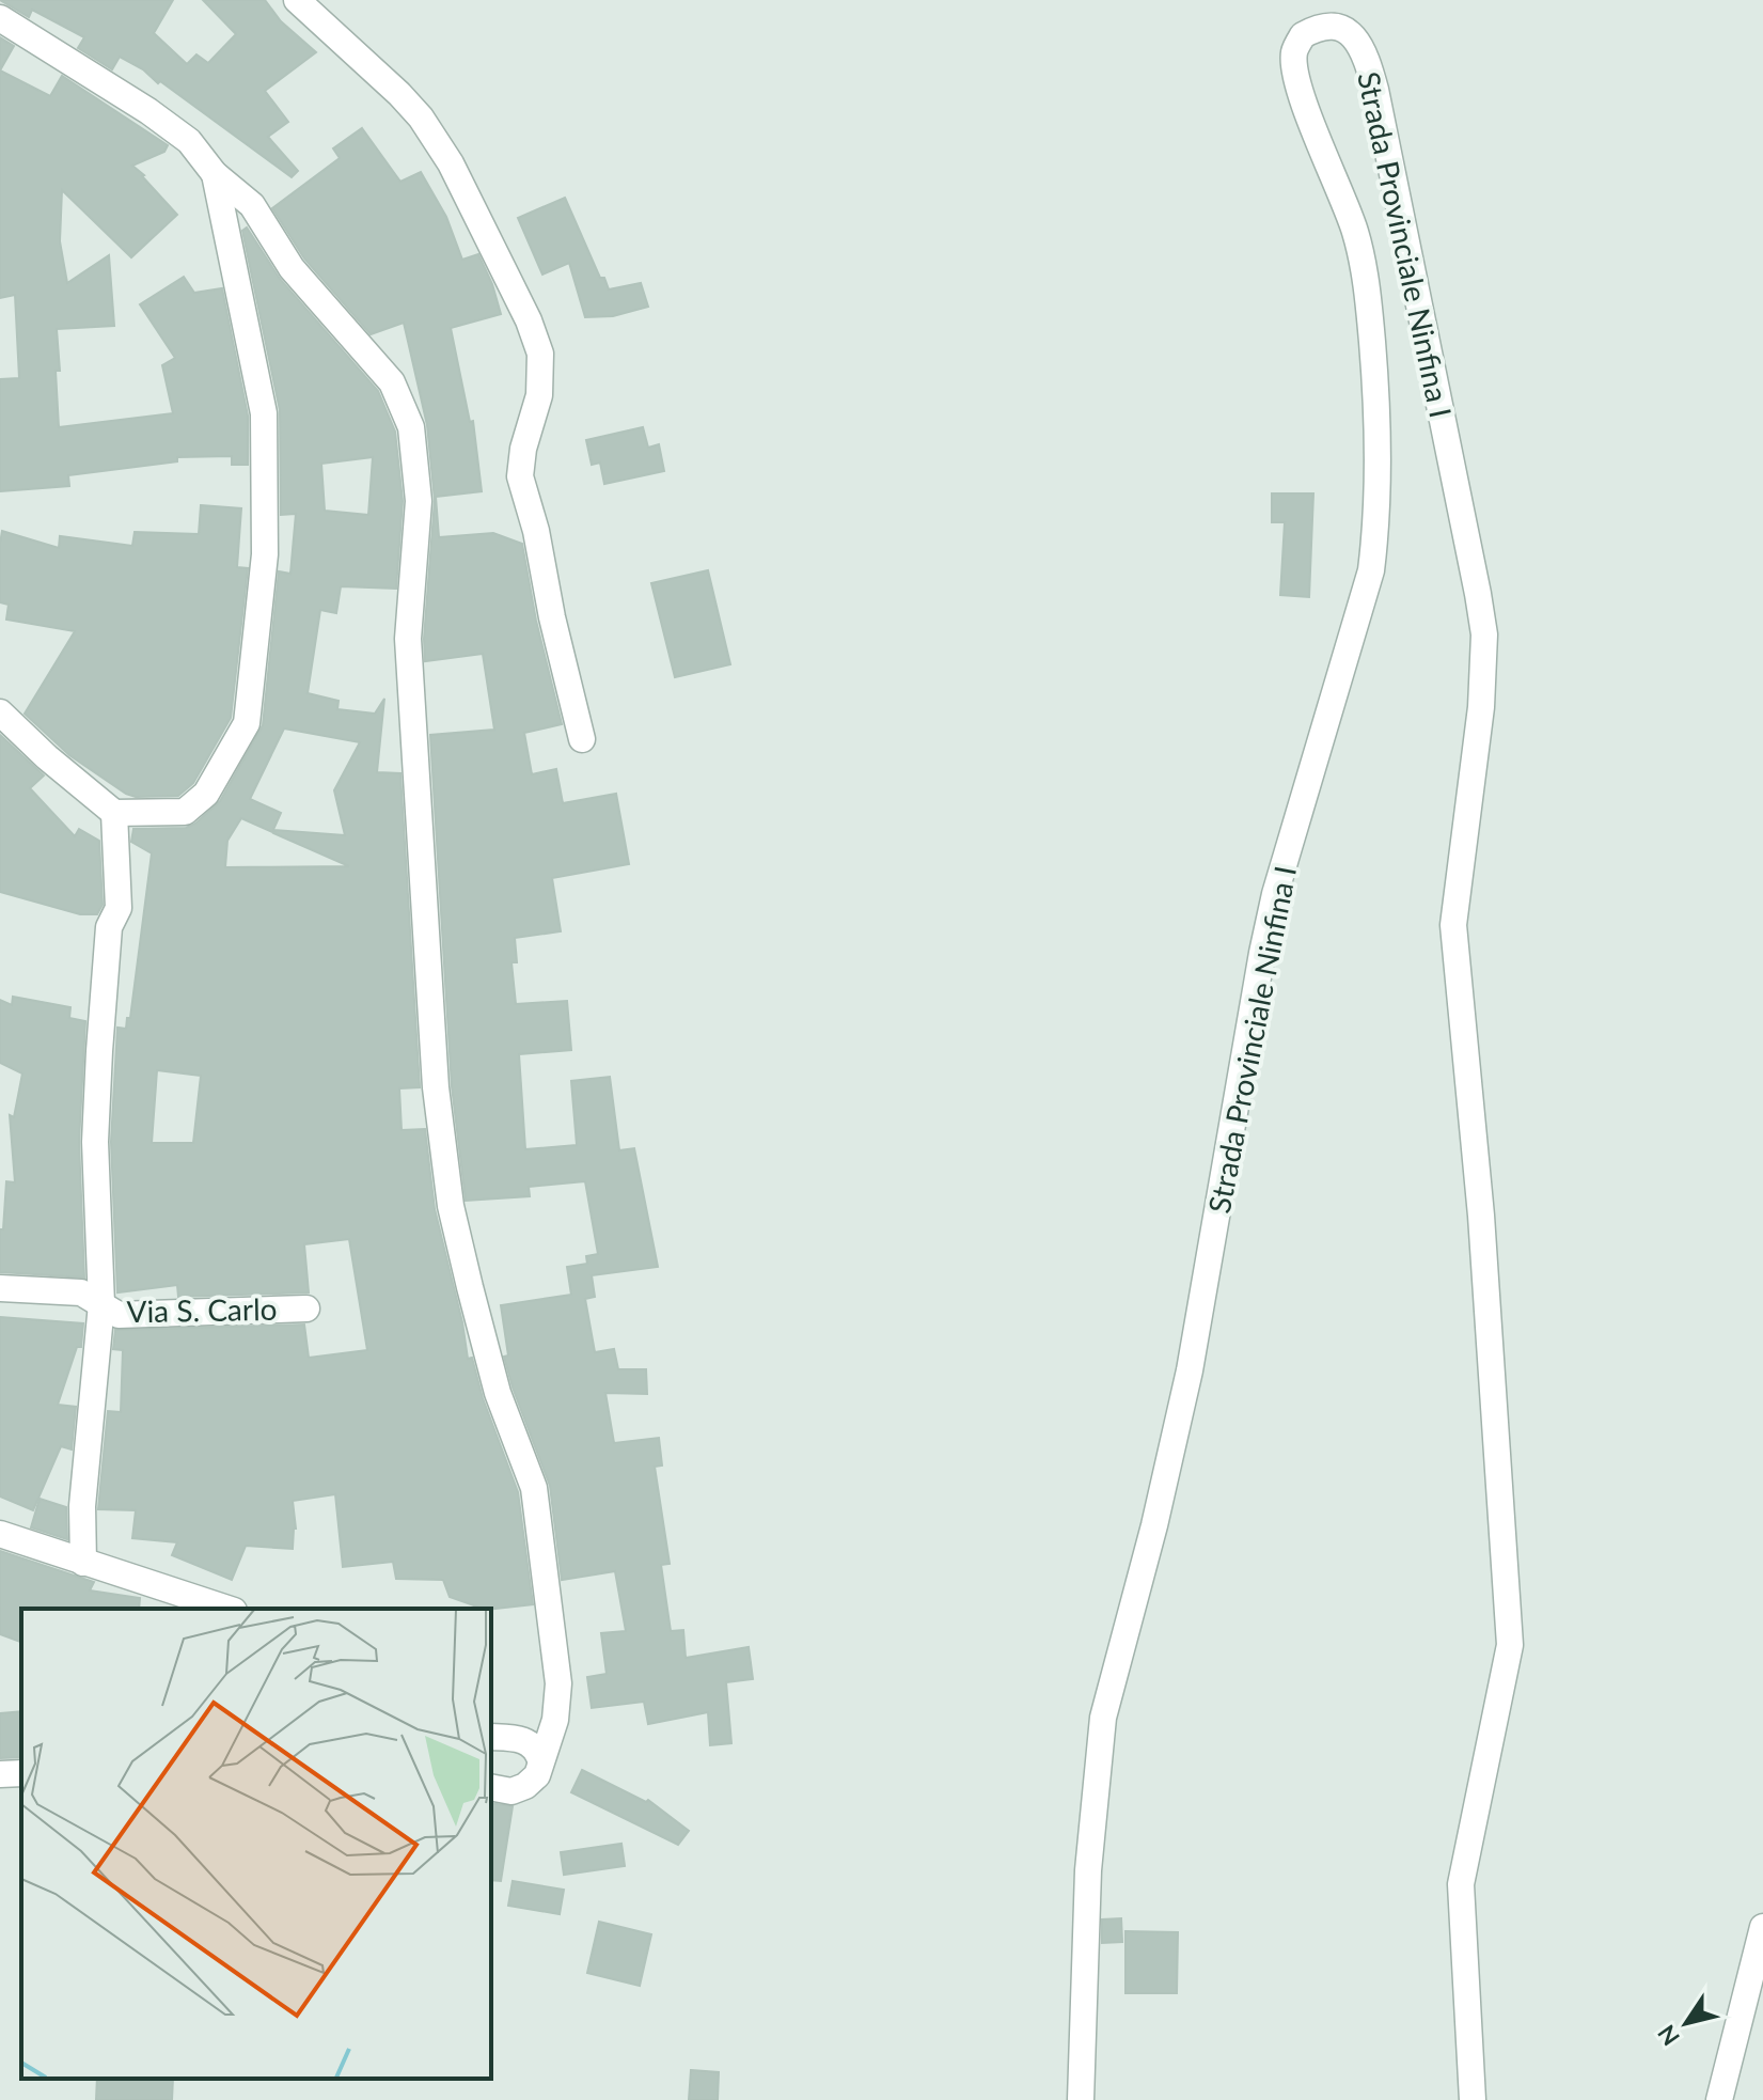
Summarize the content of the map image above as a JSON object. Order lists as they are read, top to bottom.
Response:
{
  "streets": {
    "street": ["Strada Provinciale Ninfina I", "Via S. Carlo"]
  },
  "north": "bottom left"
}
